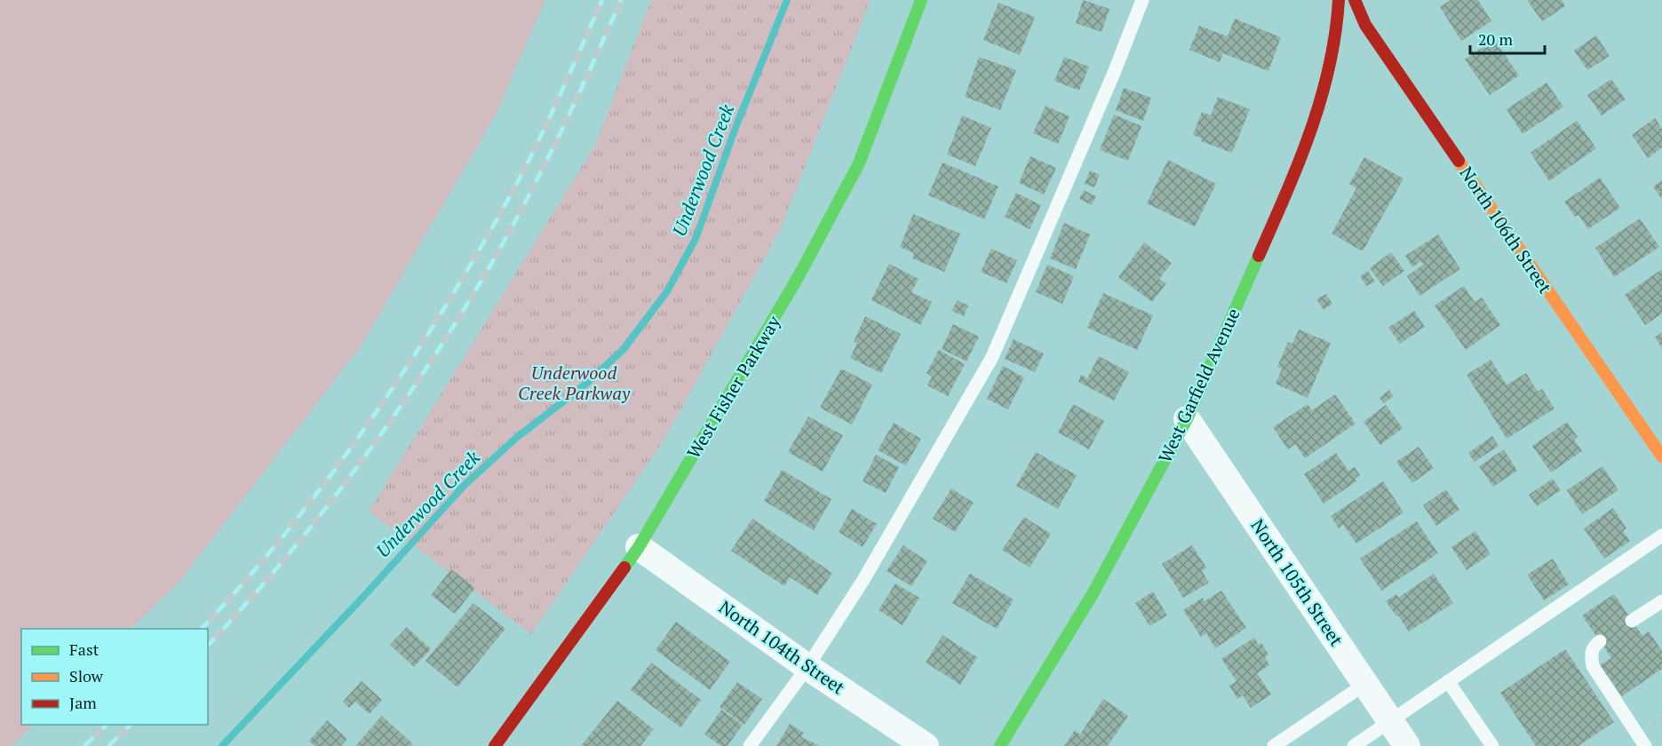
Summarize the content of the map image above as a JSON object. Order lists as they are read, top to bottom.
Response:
{
  "streets": {
    "street": [
      "North 106th Street",
      "West Garfield Avenue",
      "West Fisher Parkway",
      "North 105th Street",
      "North 104th Street"
    ]
  },
  "crossings": [
    ["West Garfield Avenue", "North 105th Street"],
    ["West Fisher Parkway", "North 104th Street"]
  ],
  "water": ["Underwood Creek"],
  "parks": ["Underwood Creek Parkway"],
  "legend": ["Fast", "Slow", "Jam"],
  "scale_bar": "20 m"
}
